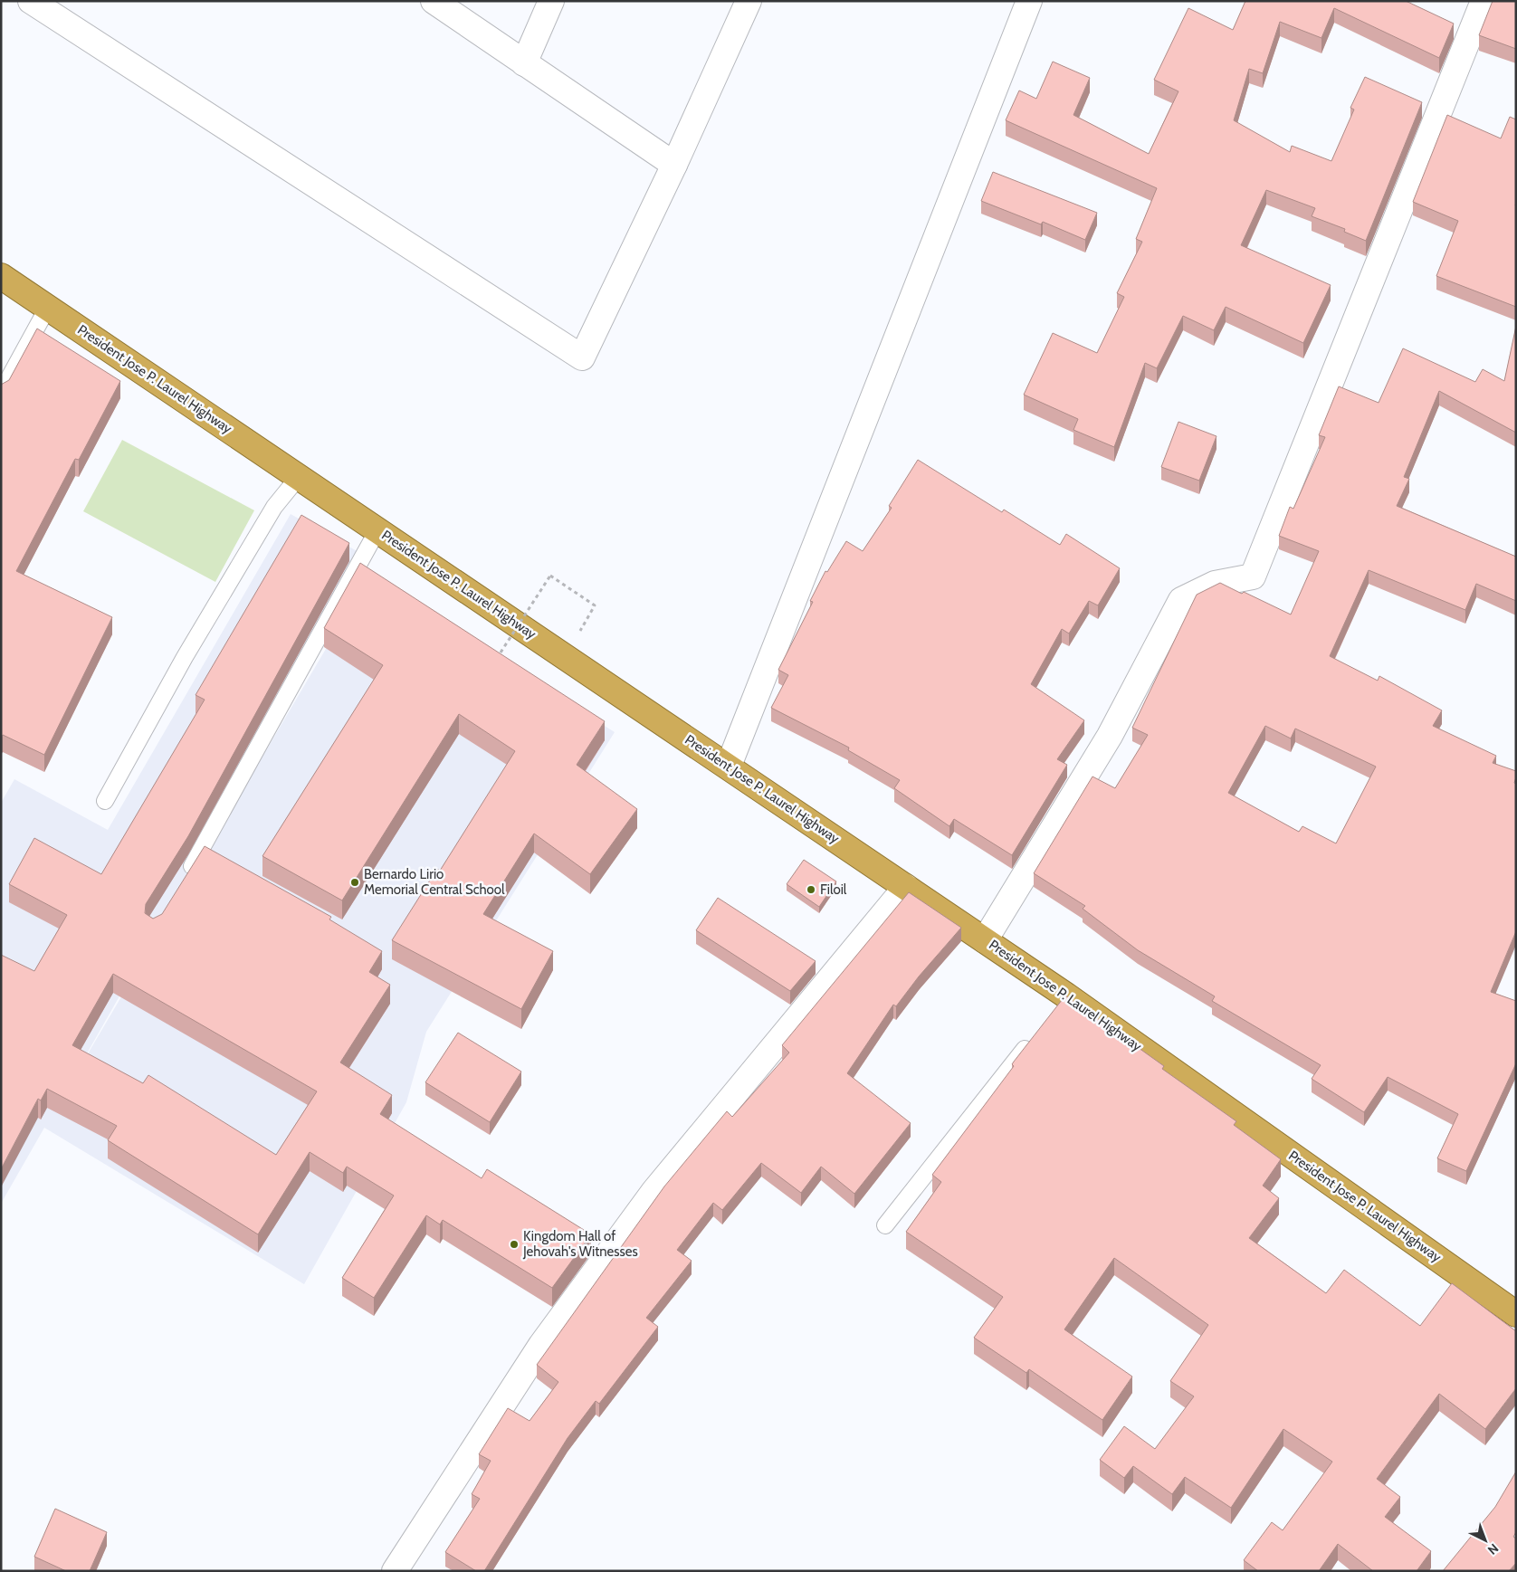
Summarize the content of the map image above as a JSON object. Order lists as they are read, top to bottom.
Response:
{
  "streets": {
    "highway": ["President Jose P. Laurel Highway"]
  },
  "places": ["Bernardo Lirio Memorial Central School", "Filoil", "Kingdom Hall of Jehovah's Witnesses"],
  "north": "bottom right"
}
